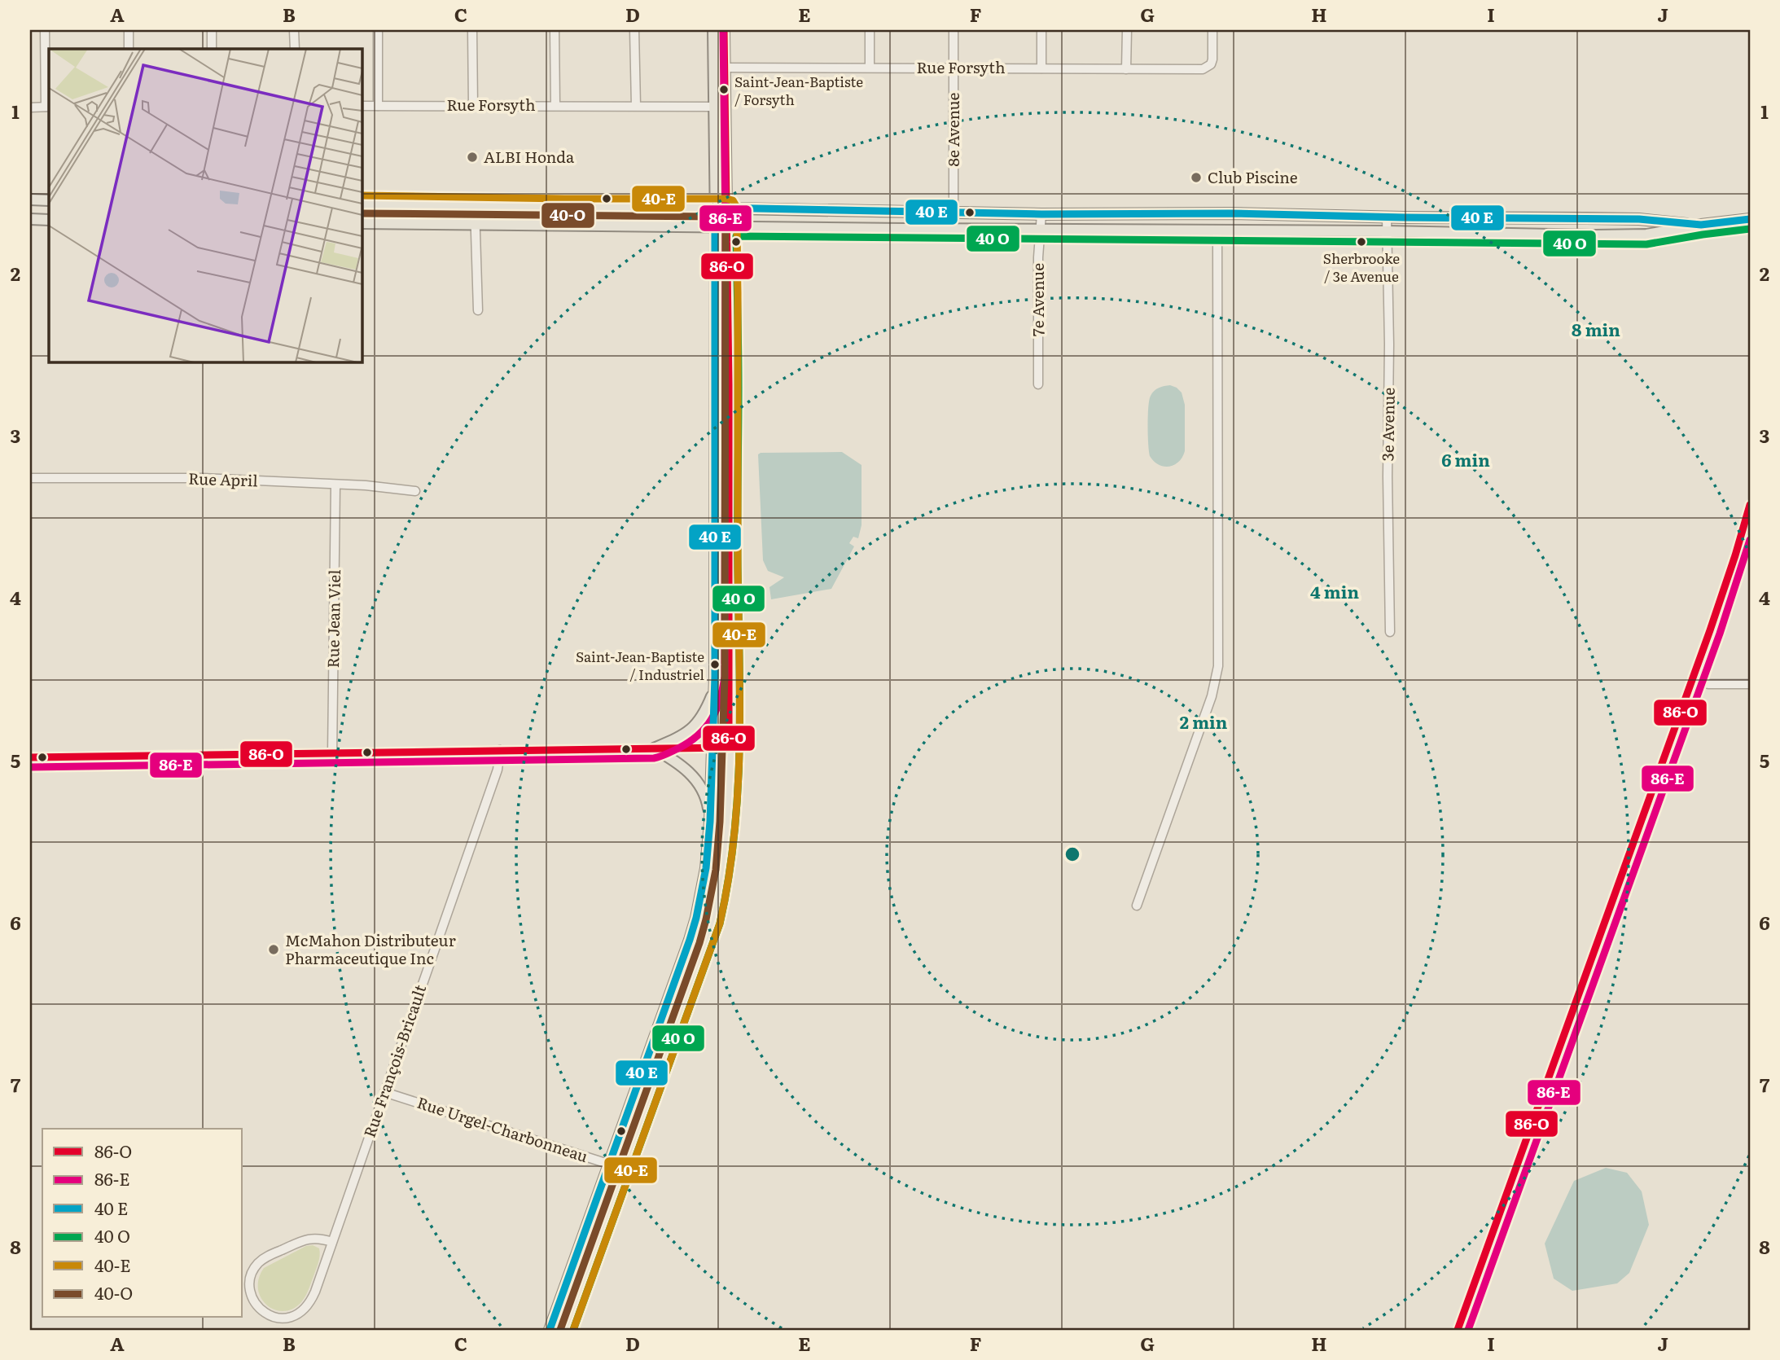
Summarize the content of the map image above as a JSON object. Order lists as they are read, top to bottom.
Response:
{
  "streets": {
    "street": [
      "Rue Forsyth",
      "8e Avenue",
      "7e Avenue",
      "3e Avenue",
      "Rue April",
      "Rue Jean Viel",
      "Rue François-Bricault",
      "Rue Urgel-Charbonneau"
    ]
  },
  "crossings": [
    ["Rue Forsyth", "8e Avenue"],
    ["Rue April", "Rue Jean Viel"],
    ["Rue François-Bricault", "Rue Urgel-Charbonneau"]
  ],
  "places": [
    "Saint-Jean-Baptiste / Forsyth",
    "ALBI Honda",
    "Club Piscine",
    "Sherbrooke / 3e Avenue",
    "Saint-Jean-Baptiste / Industriel",
    "McMahon Distributeur Pharmaceutique Inc"
  ],
  "lines": [
    "transit line 86-O",
    "transit line 86-E",
    "transit line 40-E",
    "transit line 40-O"
  ],
  "legend": [
    "86-O",
    "86-E",
    "40 E",
    "40 O",
    "40-E",
    "40-O"
  ],
  "grid": {
    "columns": [
      "A",
      "B",
      "C",
      "D",
      "E",
      "F",
      "G",
      "H",
      "I",
      "J"
    ],
    "rows": [
      "1",
      "2",
      "3",
      "4",
      "5",
      "6",
      "7",
      "8"
    ]
  },
  "rings": [
    "8 min",
    "6 min",
    "4 min",
    "2 min"
  ]
}
